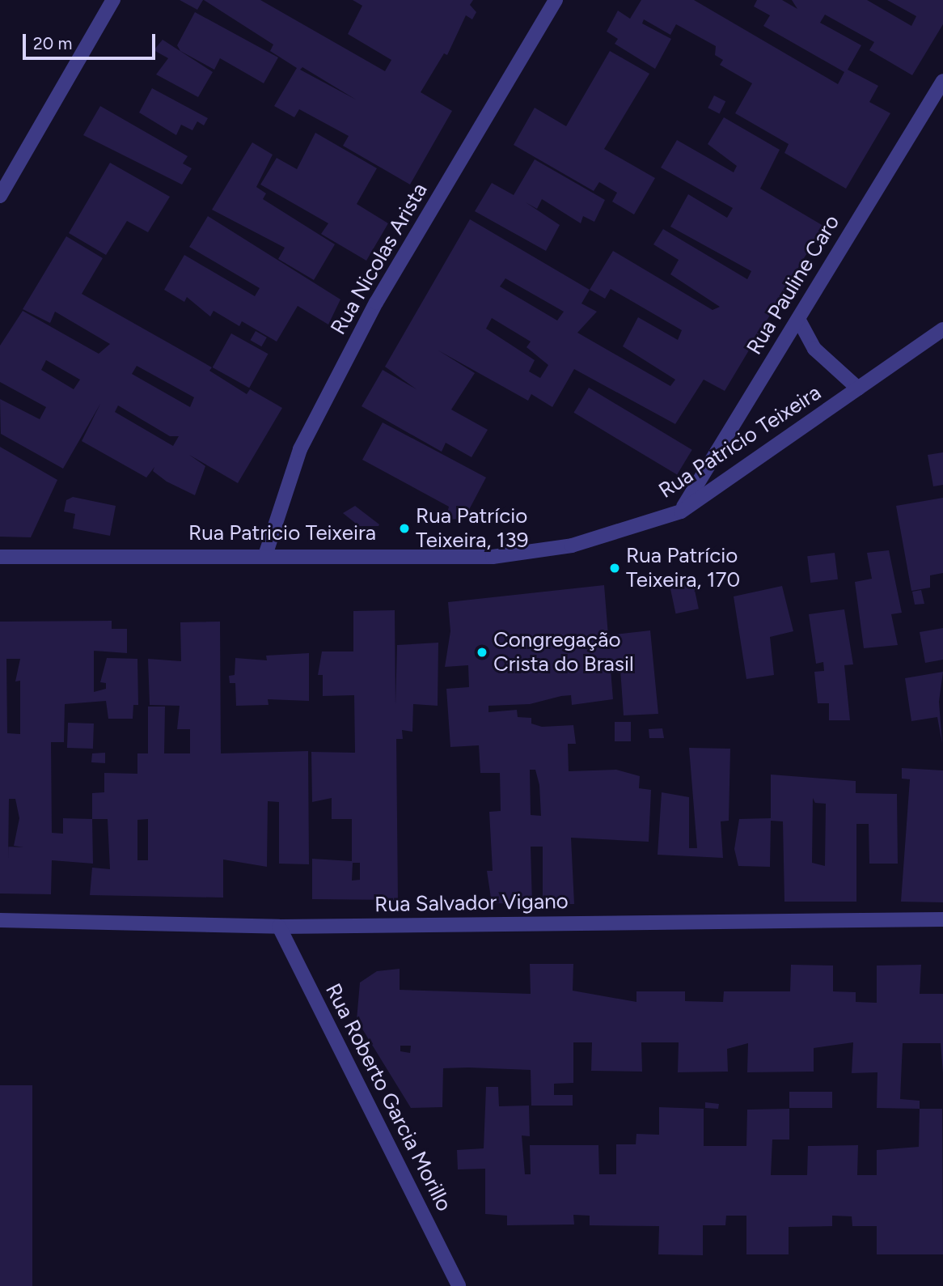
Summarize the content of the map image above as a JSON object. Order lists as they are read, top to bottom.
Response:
{
  "streets": {
    "street": [
      "Rua Nicolas Arista",
      "Rua Pauline Caro",
      "Rua Patricio Teixeira",
      "Rua Salvador Vigano",
      "Rua Roberto Garcia Morillo"
    ]
  },
  "crossings": [
    ["Rua Nicolas Arista", "Rua Patricio Teixeira"],
    ["Rua Pauline Caro", "Rua Patricio Teixeira"],
    ["Rua Salvador Vigano", "Rua Roberto Garcia Morillo"]
  ],
  "places": ["Rua Patrício Teixeira, 139", "Rua Patrício Teixeira, 170", "Congregação Crista do Brasil"],
  "scale_bar": "20 m"
}
